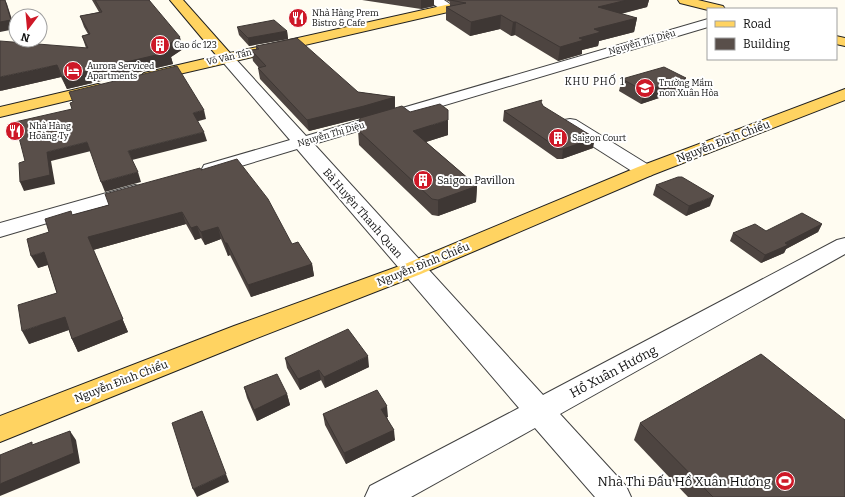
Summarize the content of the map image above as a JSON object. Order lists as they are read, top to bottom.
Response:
{
  "streets": {
    "main road": ["Võ Văn Tần", "Nguyễn Đình Chiểu", "Bà Huyện Thanh Quan"],
    "street": ["Nguyễn Thị Diệu", "Hồ Xuân Hương"]
  },
  "crossings": [
    ["Nguyễn Thị Diệu", "Bà Huyện Thanh Quan"],
    ["Võ Văn Tần", "Bà Huyện Thanh Quan"],
    ["Nguyễn Đình Chiểu", "Bà Huyện Thanh Quan"],
    ["Bà Huyện Thanh Quan", "Hồ Xuân Hương"]
  ],
  "districts": ["KHU PHỐ 1"],
  "places": {
    "restaurant": ["Nhà Hàng Prem Bistro & Cafe", "Nhà Hàng Hoàng Ty"],
    "building": ["Cao ốc 123", "Saigon Court", "Saigon Pavillon"],
    "hotel": ["Aurora Serviced Apartments"],
    "school or university": ["Trường Mầm non Xuân Hòa"],
    "sports": ["Nhà Thi Đấu Hồ Xuân Hương"]
  },
  "legend": ["Road", "Building"],
  "north": "bottom"
}
